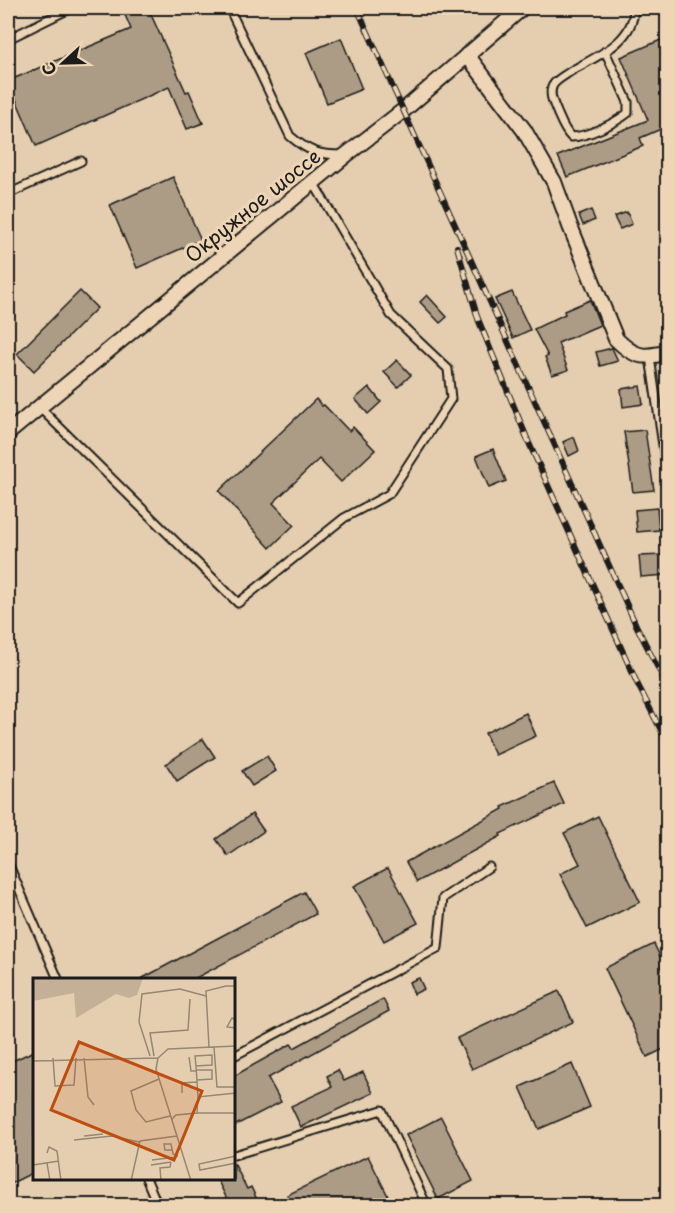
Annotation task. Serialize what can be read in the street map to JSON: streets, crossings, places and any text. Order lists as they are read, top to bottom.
{
  "streets": {
    "street": ["Окружное шоссе"]
  },
  "north": "left"
}
